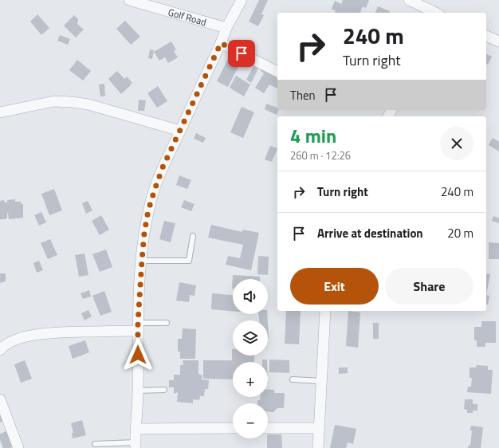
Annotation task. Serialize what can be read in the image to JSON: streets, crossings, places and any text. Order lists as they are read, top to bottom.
{
  "streets": {
    "street": ["Golf Road"]
  },
  "page": {
    "turn": ["240 m", "Turn right"],
    "then": "Then",
    "heading": ["4 min", "260 m · 12:26"],
    "list": [
      {
        "name": "Turn right",
        "value": "240 m"
      },
      {
        "name": "Arrive at destination",
        "value": "20 m"
      }
    ],
    "buttons": ["Exit", "Share"],
    "map_buttons": ["+", "−"]
  }
}
